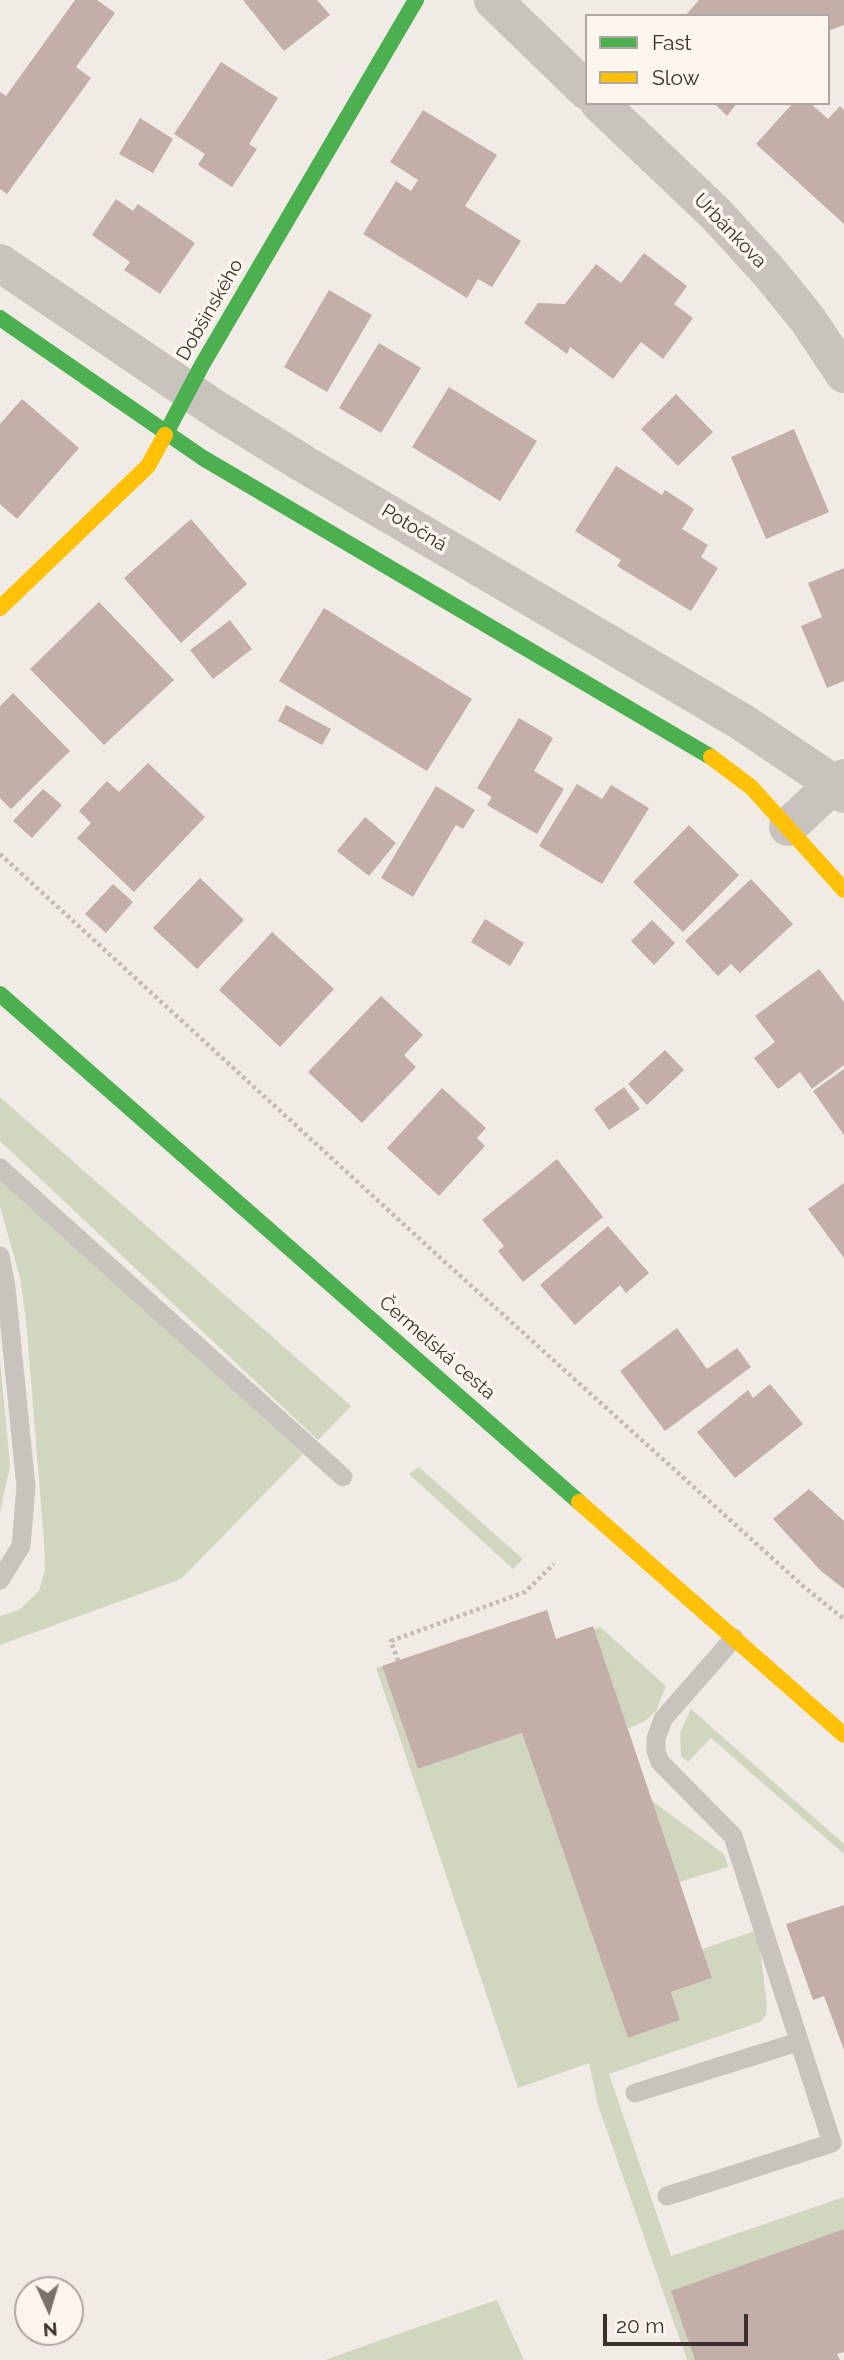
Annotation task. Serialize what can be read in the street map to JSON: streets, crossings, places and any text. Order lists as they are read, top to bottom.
{
  "streets": {
    "street": [
      "Urbánkova",
      "Dobšinského",
      "Potočná",
      "Čermeľská cesta"
    ]
  },
  "crossings": [
    ["Dobšinského", "Potočná"]
  ],
  "legend": ["Fast", "Slow"],
  "scale_bar": "20 m",
  "north": "bottom"
}
